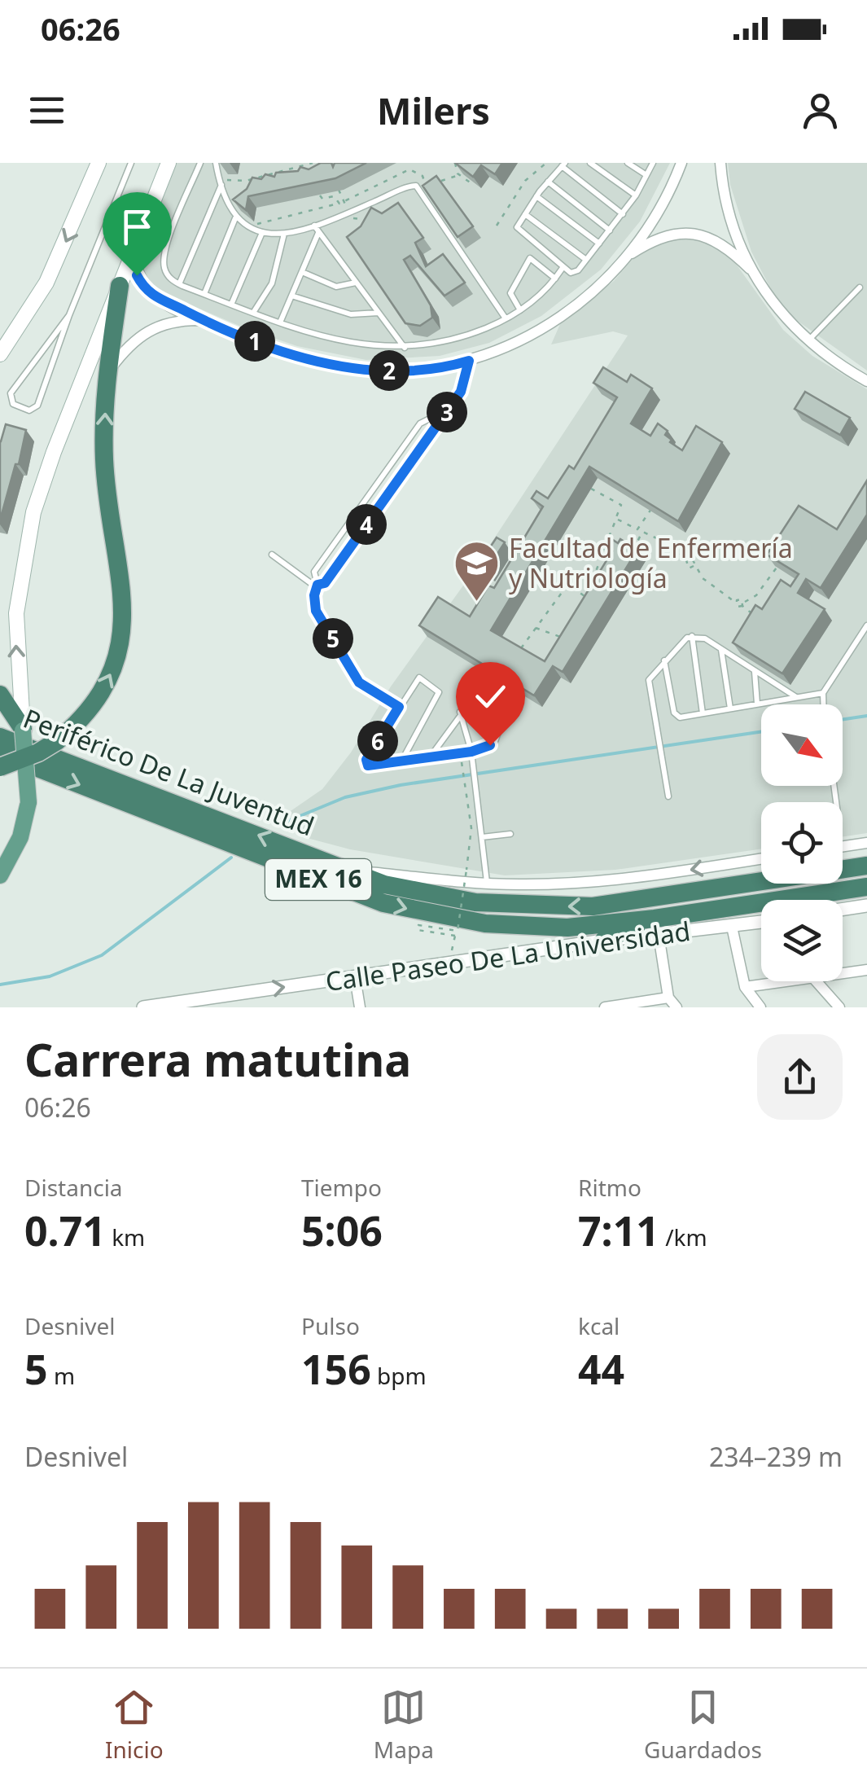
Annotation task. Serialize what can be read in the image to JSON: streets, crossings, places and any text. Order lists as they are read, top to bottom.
{
  "streets": {
    "highway": ["Periférico De La Juventud", "MEX 16"],
    "street": ["Calle Paseo De La Universidad"]
  },
  "crossings": [
    ["Periférico De La Juventud", "MEX 16"],
    ["Periférico De La Juventud", "Calle Paseo De La Universidad"],
    ["MEX 16", "Calle Paseo De La Universidad"]
  ],
  "one_way": ["Calle Paseo De La Universidad"],
  "places": {
    "school or university": ["Facultad de Enfermería y Nutriología"]
  },
  "north": "bottom right",
  "page": {
    "status": "06:26",
    "header": "Milers",
    "pins": [
      "1",
      "2",
      "3",
      "4",
      "5",
      "6"
    ],
    "heading": ["Carrera matutina", "06:26"],
    "stats": [
      ["Distancia", "0.71 km"],
      ["Tiempo", "5:06"],
      ["Ritmo", "7:11 /km"],
      ["Desnivel", "5 m"],
      ["Pulso", "156 bpm"],
      ["kcal", "44"]
    ],
    "chart": ["Desnivel", "234–239 m"],
    "tabs": ["Inicio", "Mapa", "Guardados"]
  }
}
